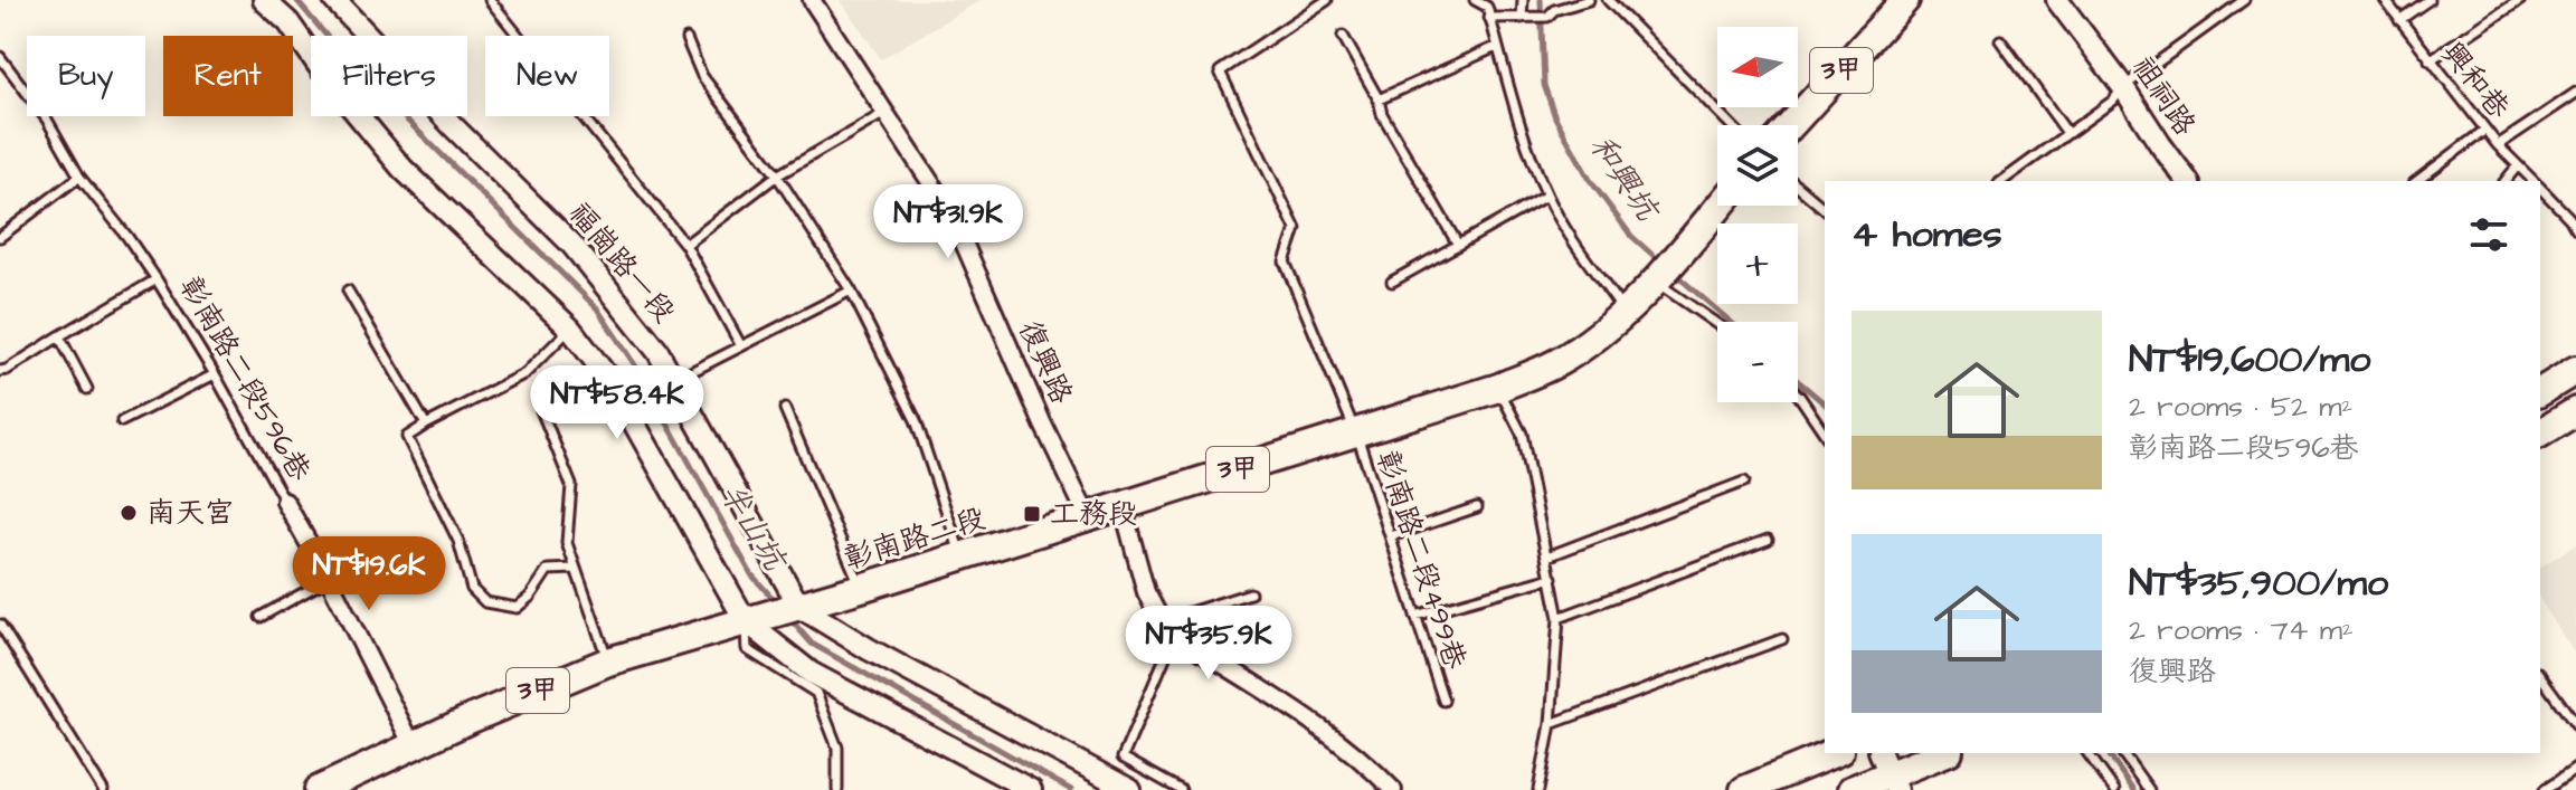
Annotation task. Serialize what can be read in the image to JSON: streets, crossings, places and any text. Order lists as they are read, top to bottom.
{
  "streets": {
    "main road": ["3甲", "彰南路二段"],
    "street": [
      "祖祠路",
      "福崗路一段",
      "復興路",
      "彰南路二段596巷"
    ],
    "lane": ["興和巷", "彰南路二段499巷"]
  },
  "crossings": [
    ["福崗路一段", "彰南路二段"],
    ["復興路", "彰南路二段"],
    ["彰南路二段596巷", "彰南路二段"],
    ["彰南路二段", "彰南路二段499巷"]
  ],
  "water": ["和興坑", "半山坑"],
  "places": {
    "other": ["南天宮"],
    "transit": ["工務段"]
  },
  "north": "left",
  "page": {
    "map_buttons": ["+", "−"],
    "chip": [
      "Buy",
      "Rent",
      "Filters",
      "New"
    ],
    "heading": "4 homes",
    "price": [
      "NT$31.9K",
      "NT$58.4K",
      "NT$19.6K",
      "NT$35.9K"
    ],
    "list": [
      {
        "name": "NT$19,600/mo",
        "note": "2 rooms · 52 m² · 彰南路二段596巷"
      },
      {
        "name": "NT$35,900/mo",
        "note": "2 rooms · 74 m² · 復興路"
      }
    ]
  }
}
